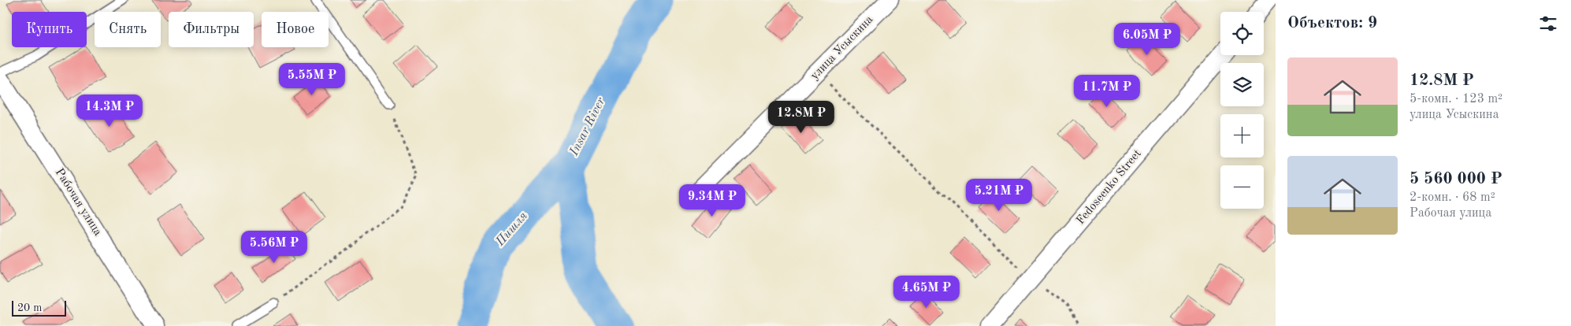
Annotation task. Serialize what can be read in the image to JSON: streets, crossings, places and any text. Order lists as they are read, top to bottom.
{
  "streets": {
    "street": ["улица Усыскина", "Fedoseenko Street", "Рабочая улица"]
  },
  "water": ["Insar River", "Пишля"],
  "scale_bar": "20 m",
  "page": {
    "heading": "Объектов: 9",
    "map_buttons": ["+", "−"],
    "chip": [
      "Купить",
      "Снять",
      "Фильтры",
      "Новое"
    ],
    "price": [
      "6.05M ₽",
      "5.55M ₽",
      "11.7M ₽",
      "14.3M ₽",
      "12.8M ₽",
      "5.21M ₽",
      "9.34M ₽",
      "5.56M ₽",
      "4.65M ₽"
    ],
    "list": [
      {
        "name": "12.8M ₽",
        "note": "5-комн. · 123 m² · улица Усыскина"
      },
      {
        "name": "5 560 000 ₽",
        "note": "2-комн. · 68 m² · Рабочая улица"
      }
    ],
    "scale": "20 m"
  }
}
